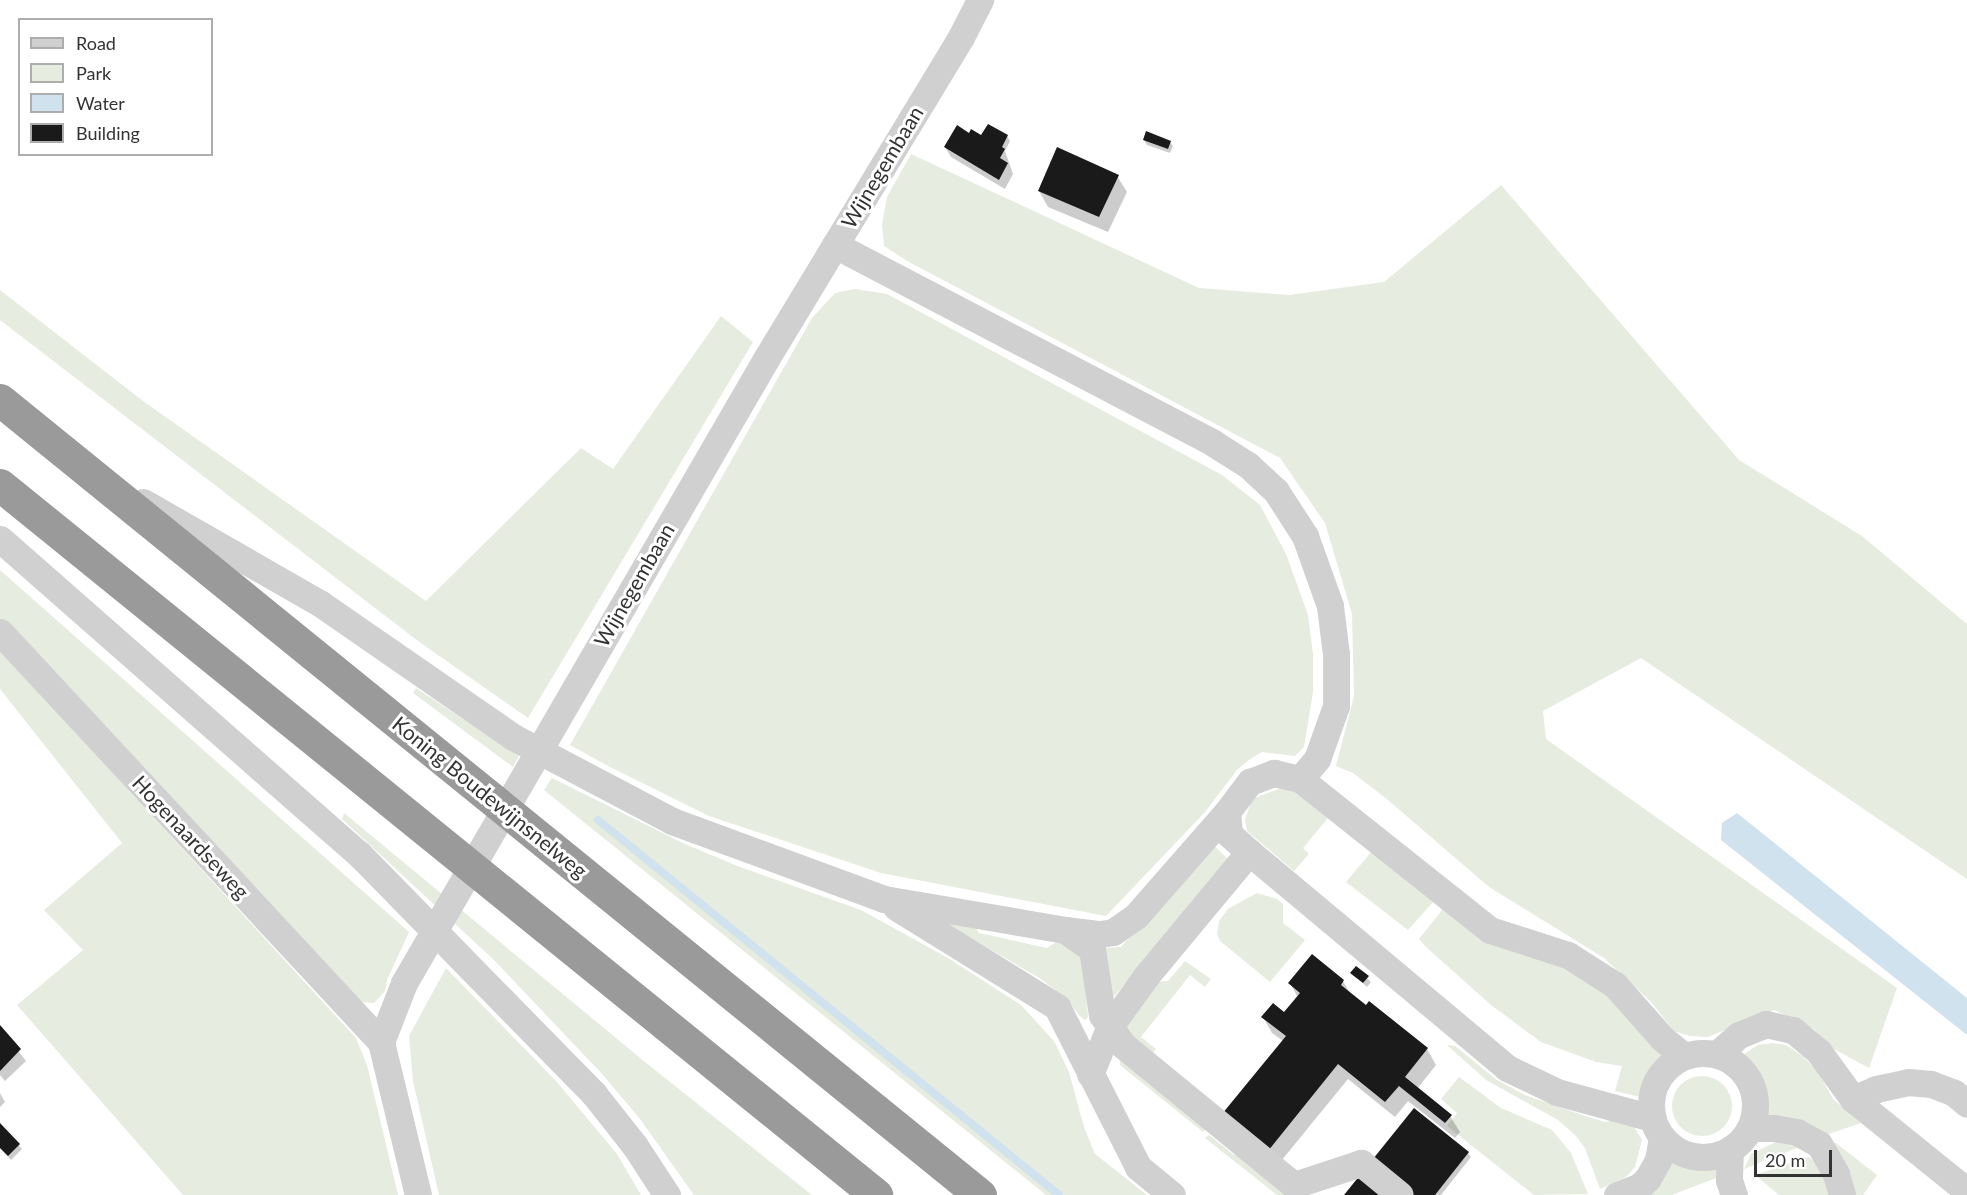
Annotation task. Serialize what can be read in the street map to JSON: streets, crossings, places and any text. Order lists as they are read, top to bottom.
{
  "streets": {
    "highway": ["Koning Boudewijnsnelweg"],
    "street": ["Wijnegembaan", "Hogenaardseweg"]
  },
  "crossings": [
    ["Wijnegembaan", "Hogenaardseweg"]
  ],
  "legend": [
    "Road",
    "Park",
    "Water",
    "Building"
  ],
  "scale_bar": "20 m"
}
